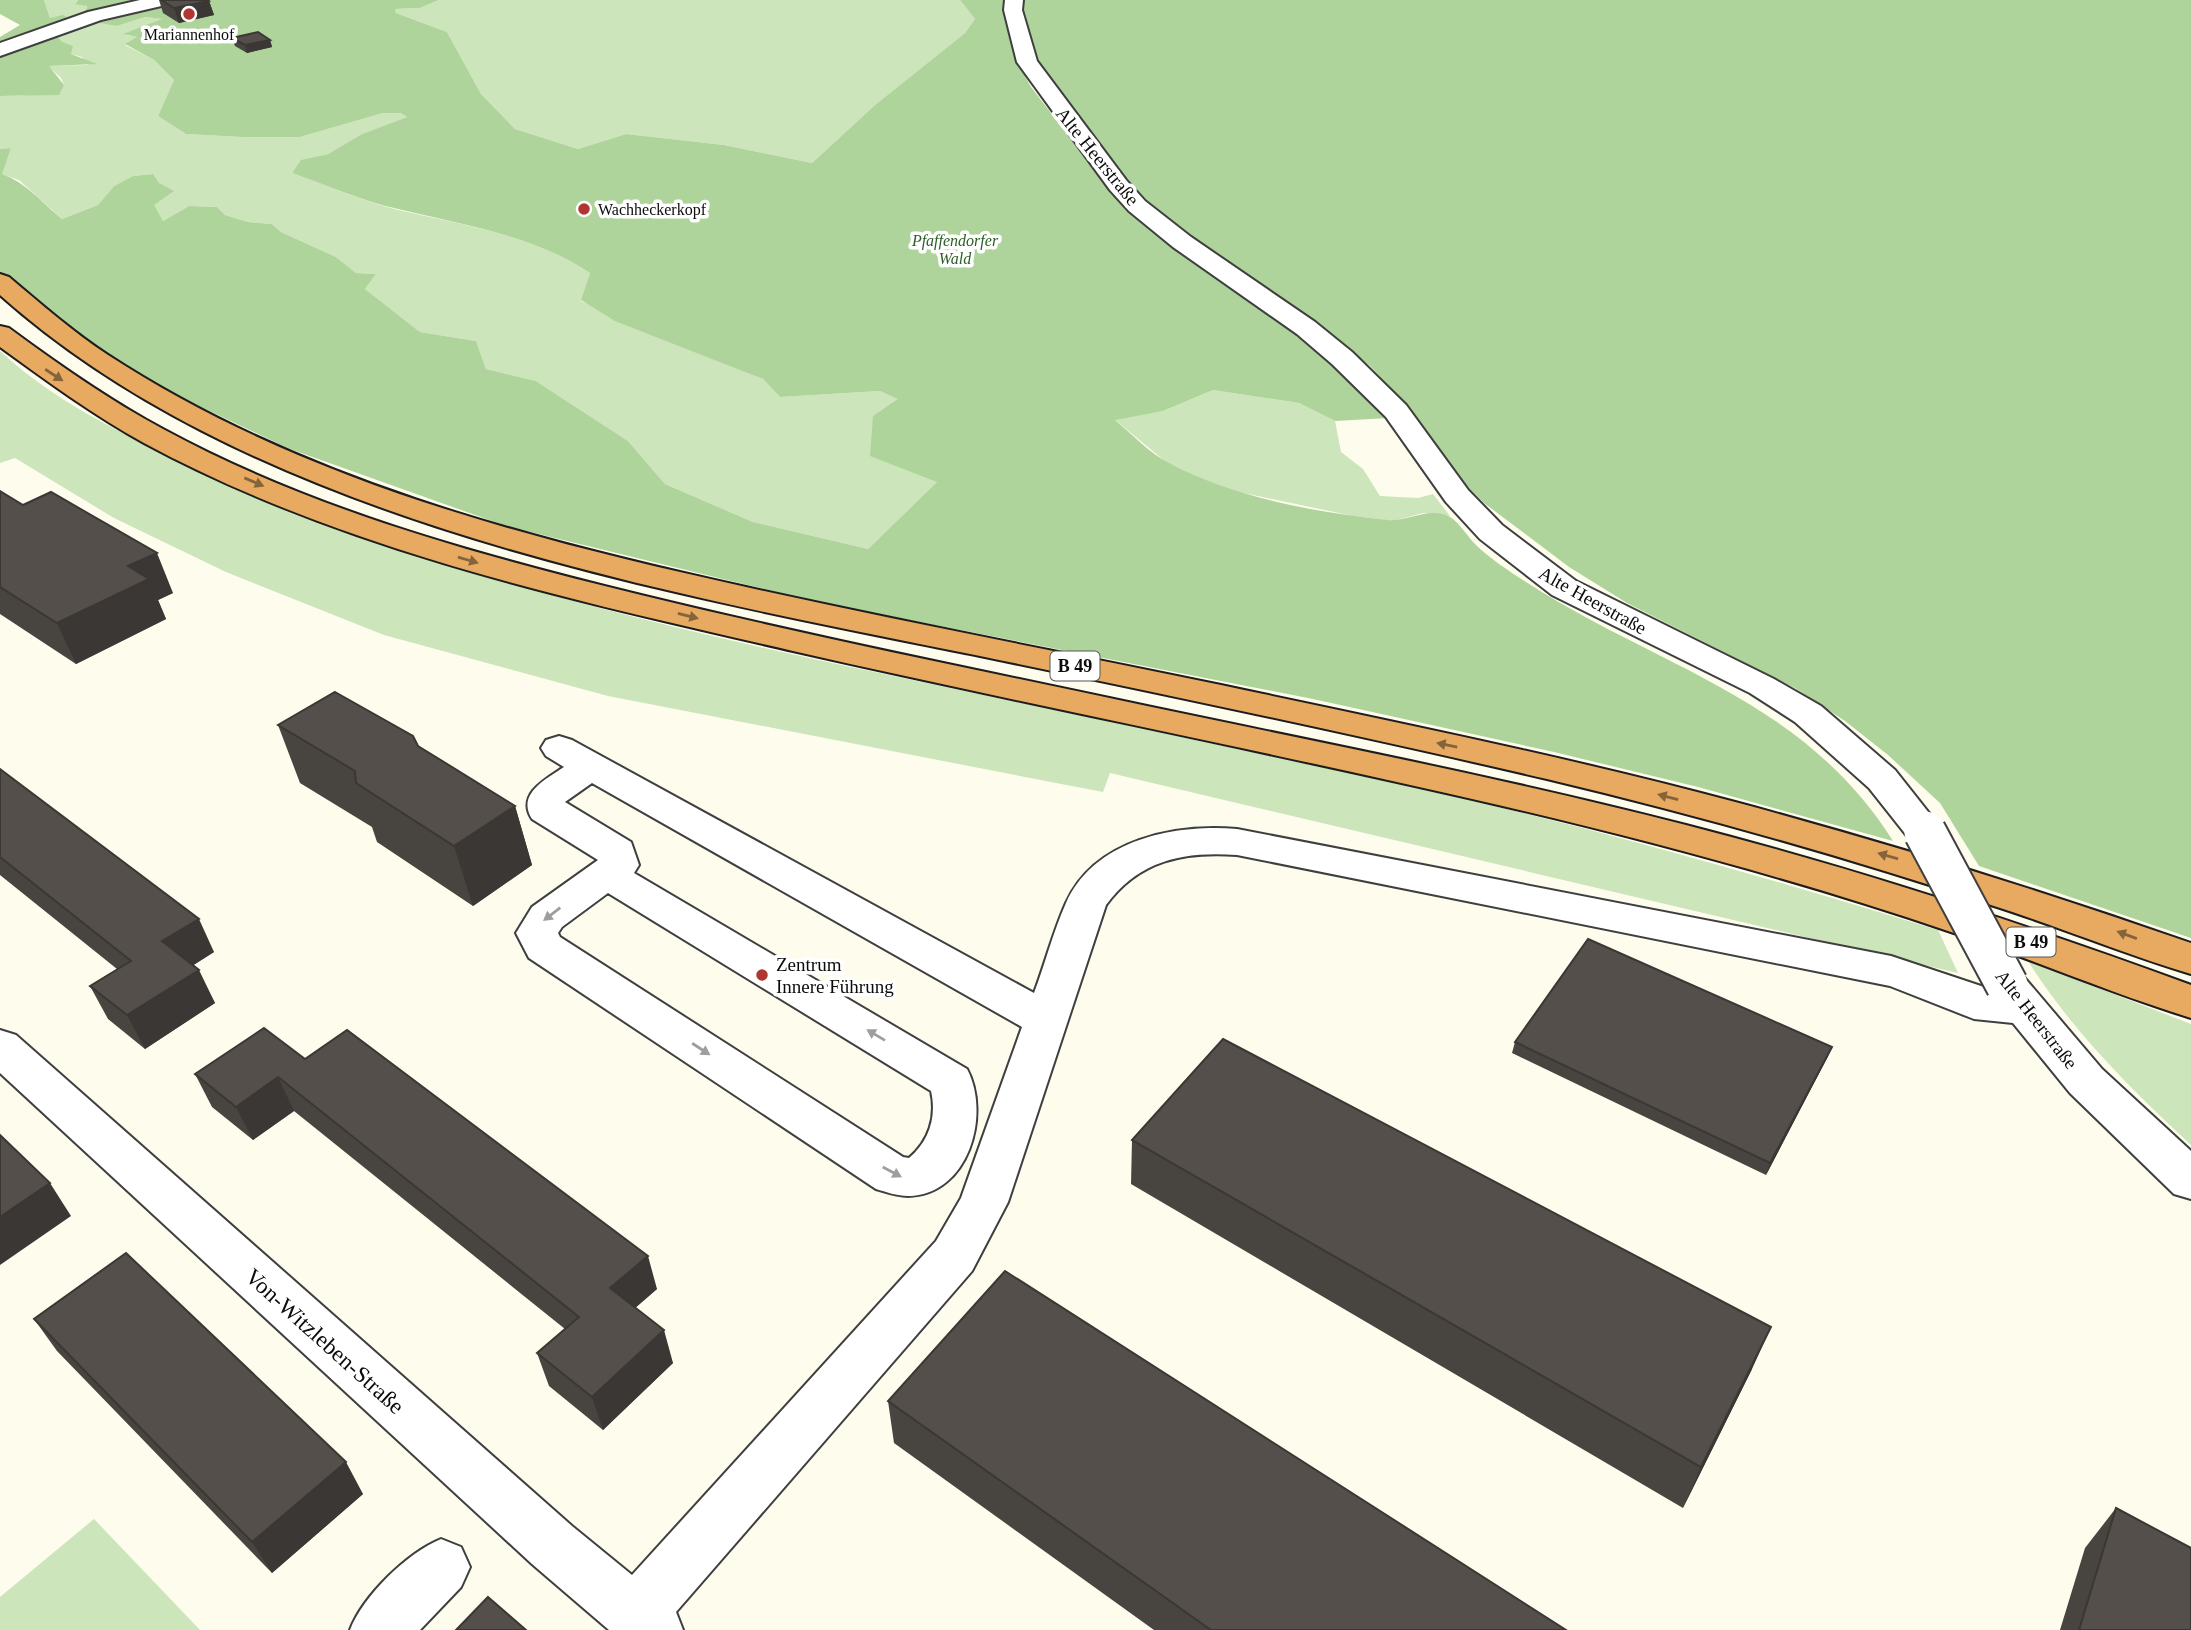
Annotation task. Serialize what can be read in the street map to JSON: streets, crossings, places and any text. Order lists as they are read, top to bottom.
{
  "streets": {
    "highway": ["B 49"],
    "street": ["Alte Heerstraße", "Von-Witzleben-Straße"]
  },
  "parks": ["Pfaffendorfer Wald"],
  "places": ["Mariannenhof", "Wachheckerkopf", "Zentrum Innere Führung"]
}
